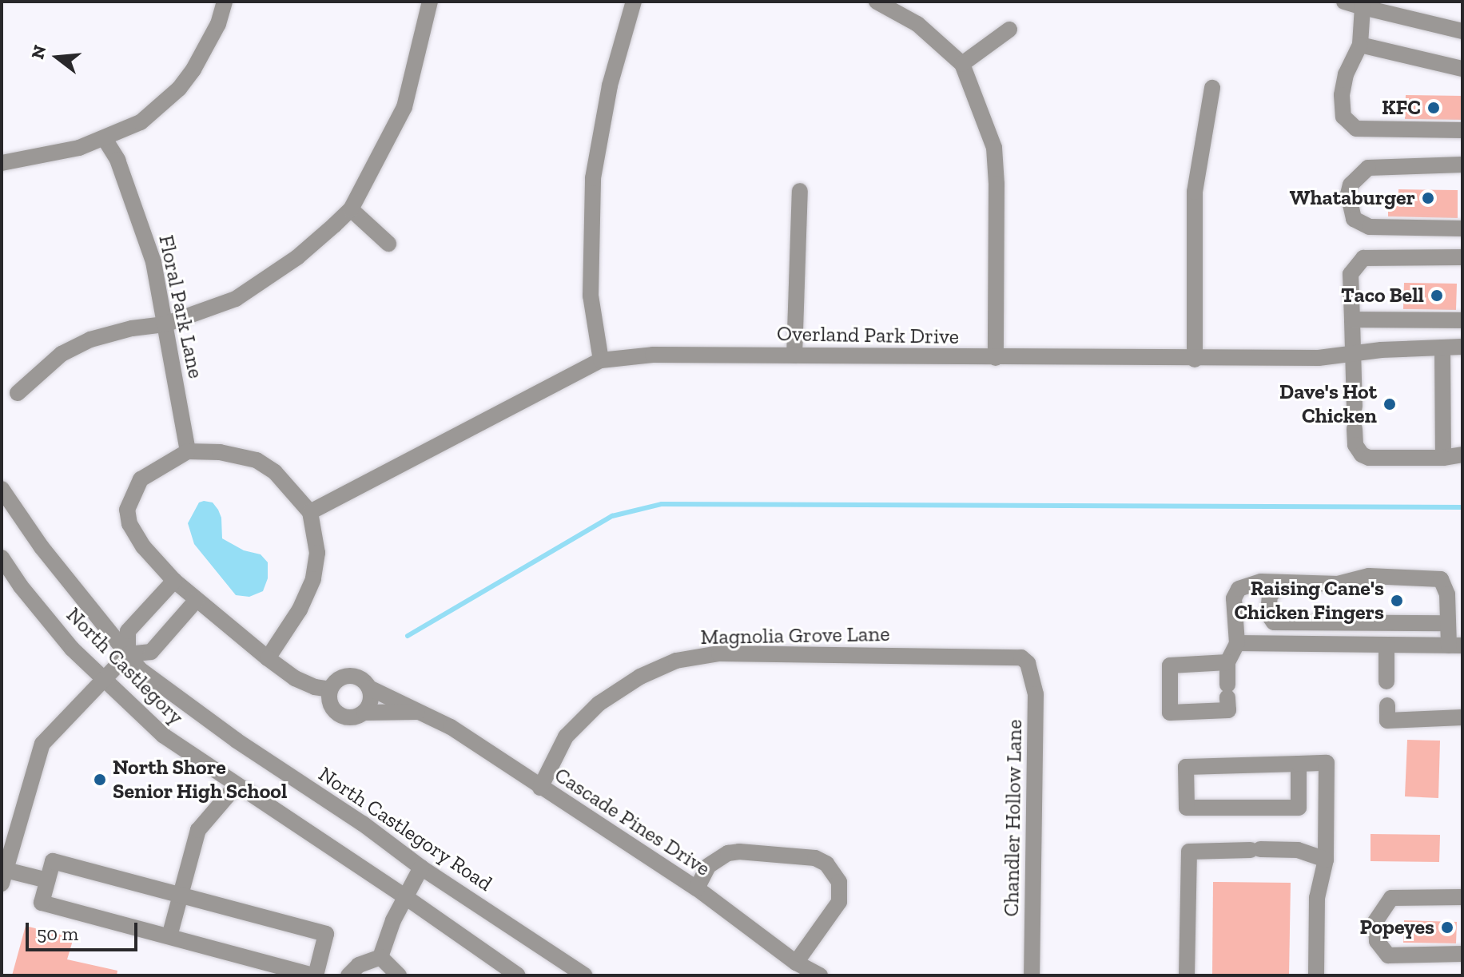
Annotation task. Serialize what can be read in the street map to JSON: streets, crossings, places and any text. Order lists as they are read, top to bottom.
{
  "streets": {
    "street": [
      "Floral Park Lane",
      "Overland Park Drive",
      "Magnolia Grove Lane",
      "North Castlegory",
      "Chandler Hollow Lane",
      "Cascade Pines Drive",
      "North Castlegory Road"
    ]
  },
  "crossings": [
    ["Floral Park Lane", "Overland Park Drive"],
    ["Magnolia Grove Lane", "Chandler Hollow Lane"],
    ["Magnolia Grove Lane", "Cascade Pines Drive"]
  ],
  "places": [
    "KFC",
    "Whataburger",
    "Taco Bell",
    "Dave's Hot Chicken",
    "Raising Cane's Chicken Fingers",
    "North Shore Senior High School",
    "Popeyes"
  ],
  "scale_bar": "50 m",
  "north": "left"
}
